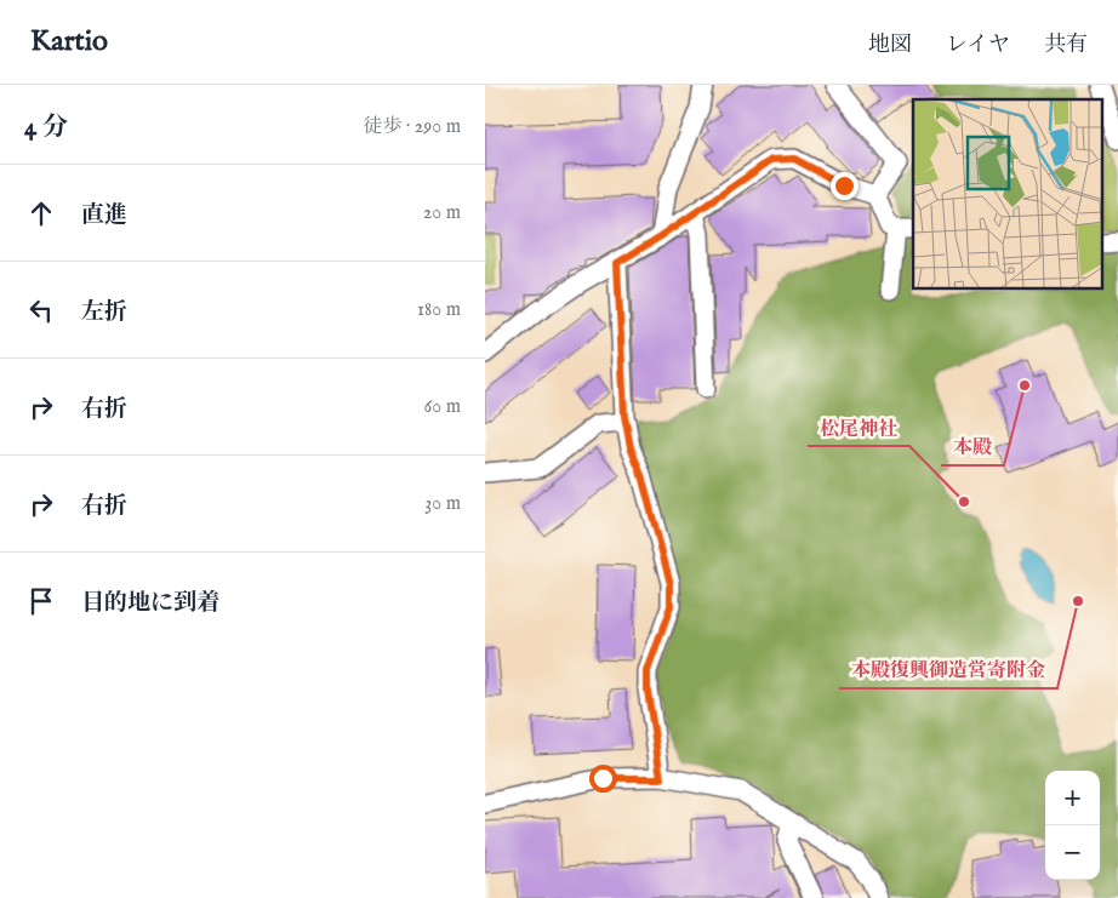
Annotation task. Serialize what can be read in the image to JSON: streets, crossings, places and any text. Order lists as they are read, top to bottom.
{
  "places": ["本殿", "松尾神社", "本殿復興御造営寄附金"],
  "page": {
    "header": "Kartio",
    "nav": ["地図", "レイヤ", "共有"],
    "heading": ["4 分", "徒歩 · 290 m"],
    "list": [
      ["直進", "20 m"],
      ["左折", "180 m"],
      ["右折", "60 m"],
      ["右折", "30 m"],
      "目的地に到着"
    ],
    "map_buttons": ["+", "−"]
  }
}
